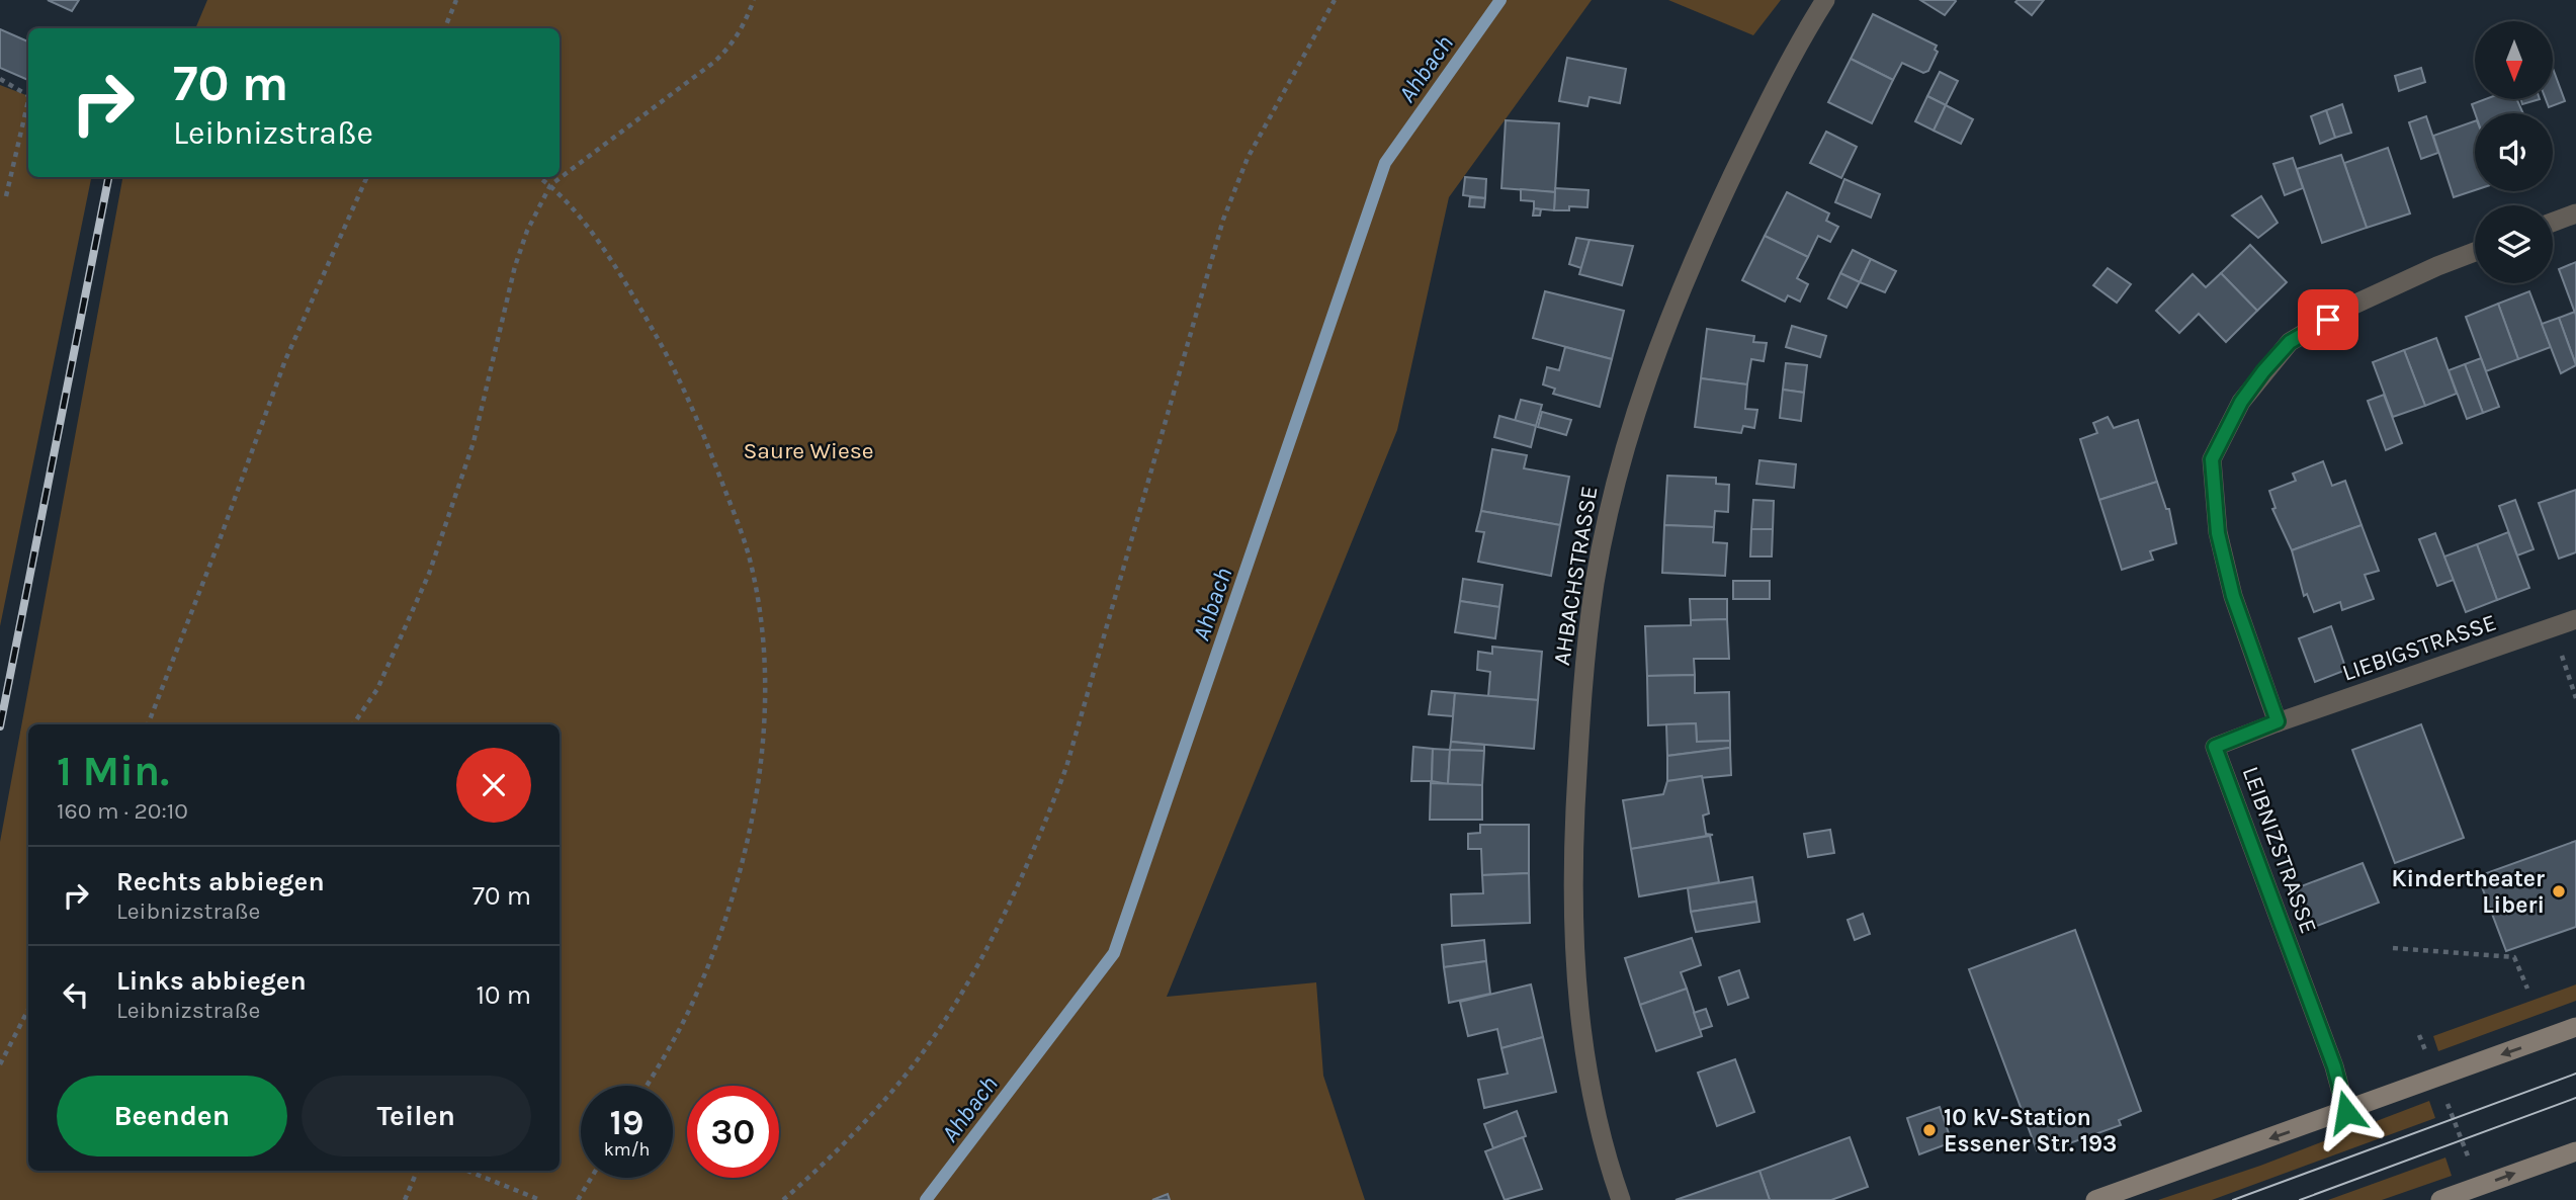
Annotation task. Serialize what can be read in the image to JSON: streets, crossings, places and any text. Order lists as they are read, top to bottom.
{
  "streets": {
    "street": ["AHBACHSTRASSE", "LIEBIGSTRASSE", "LEIBNIZSTRASSE"]
  },
  "crossings": [
    ["LIEBIGSTRASSE", "LEIBNIZSTRASSE"]
  ],
  "water": ["Ahbach"],
  "parks": ["Saure Wiese"],
  "places": ["Kindertheater Liberi", "10 kV-Station Essener Str. 193"],
  "north": "bottom",
  "page": {
    "turn": ["70 m", "Leibnizstraße"],
    "heading": ["1 Min.", "160 m · 20:10"],
    "list": [
      {
        "name": "Rechts abbiegen",
        "note": "Leibnizstraße",
        "value": "70 m"
      },
      {
        "name": "Links abbiegen",
        "note": "Leibnizstraße",
        "value": "10 m"
      }
    ],
    "buttons": ["Beenden", "Teilen"],
    "speed": "19 km/h",
    "limit": "30"
  }
}
